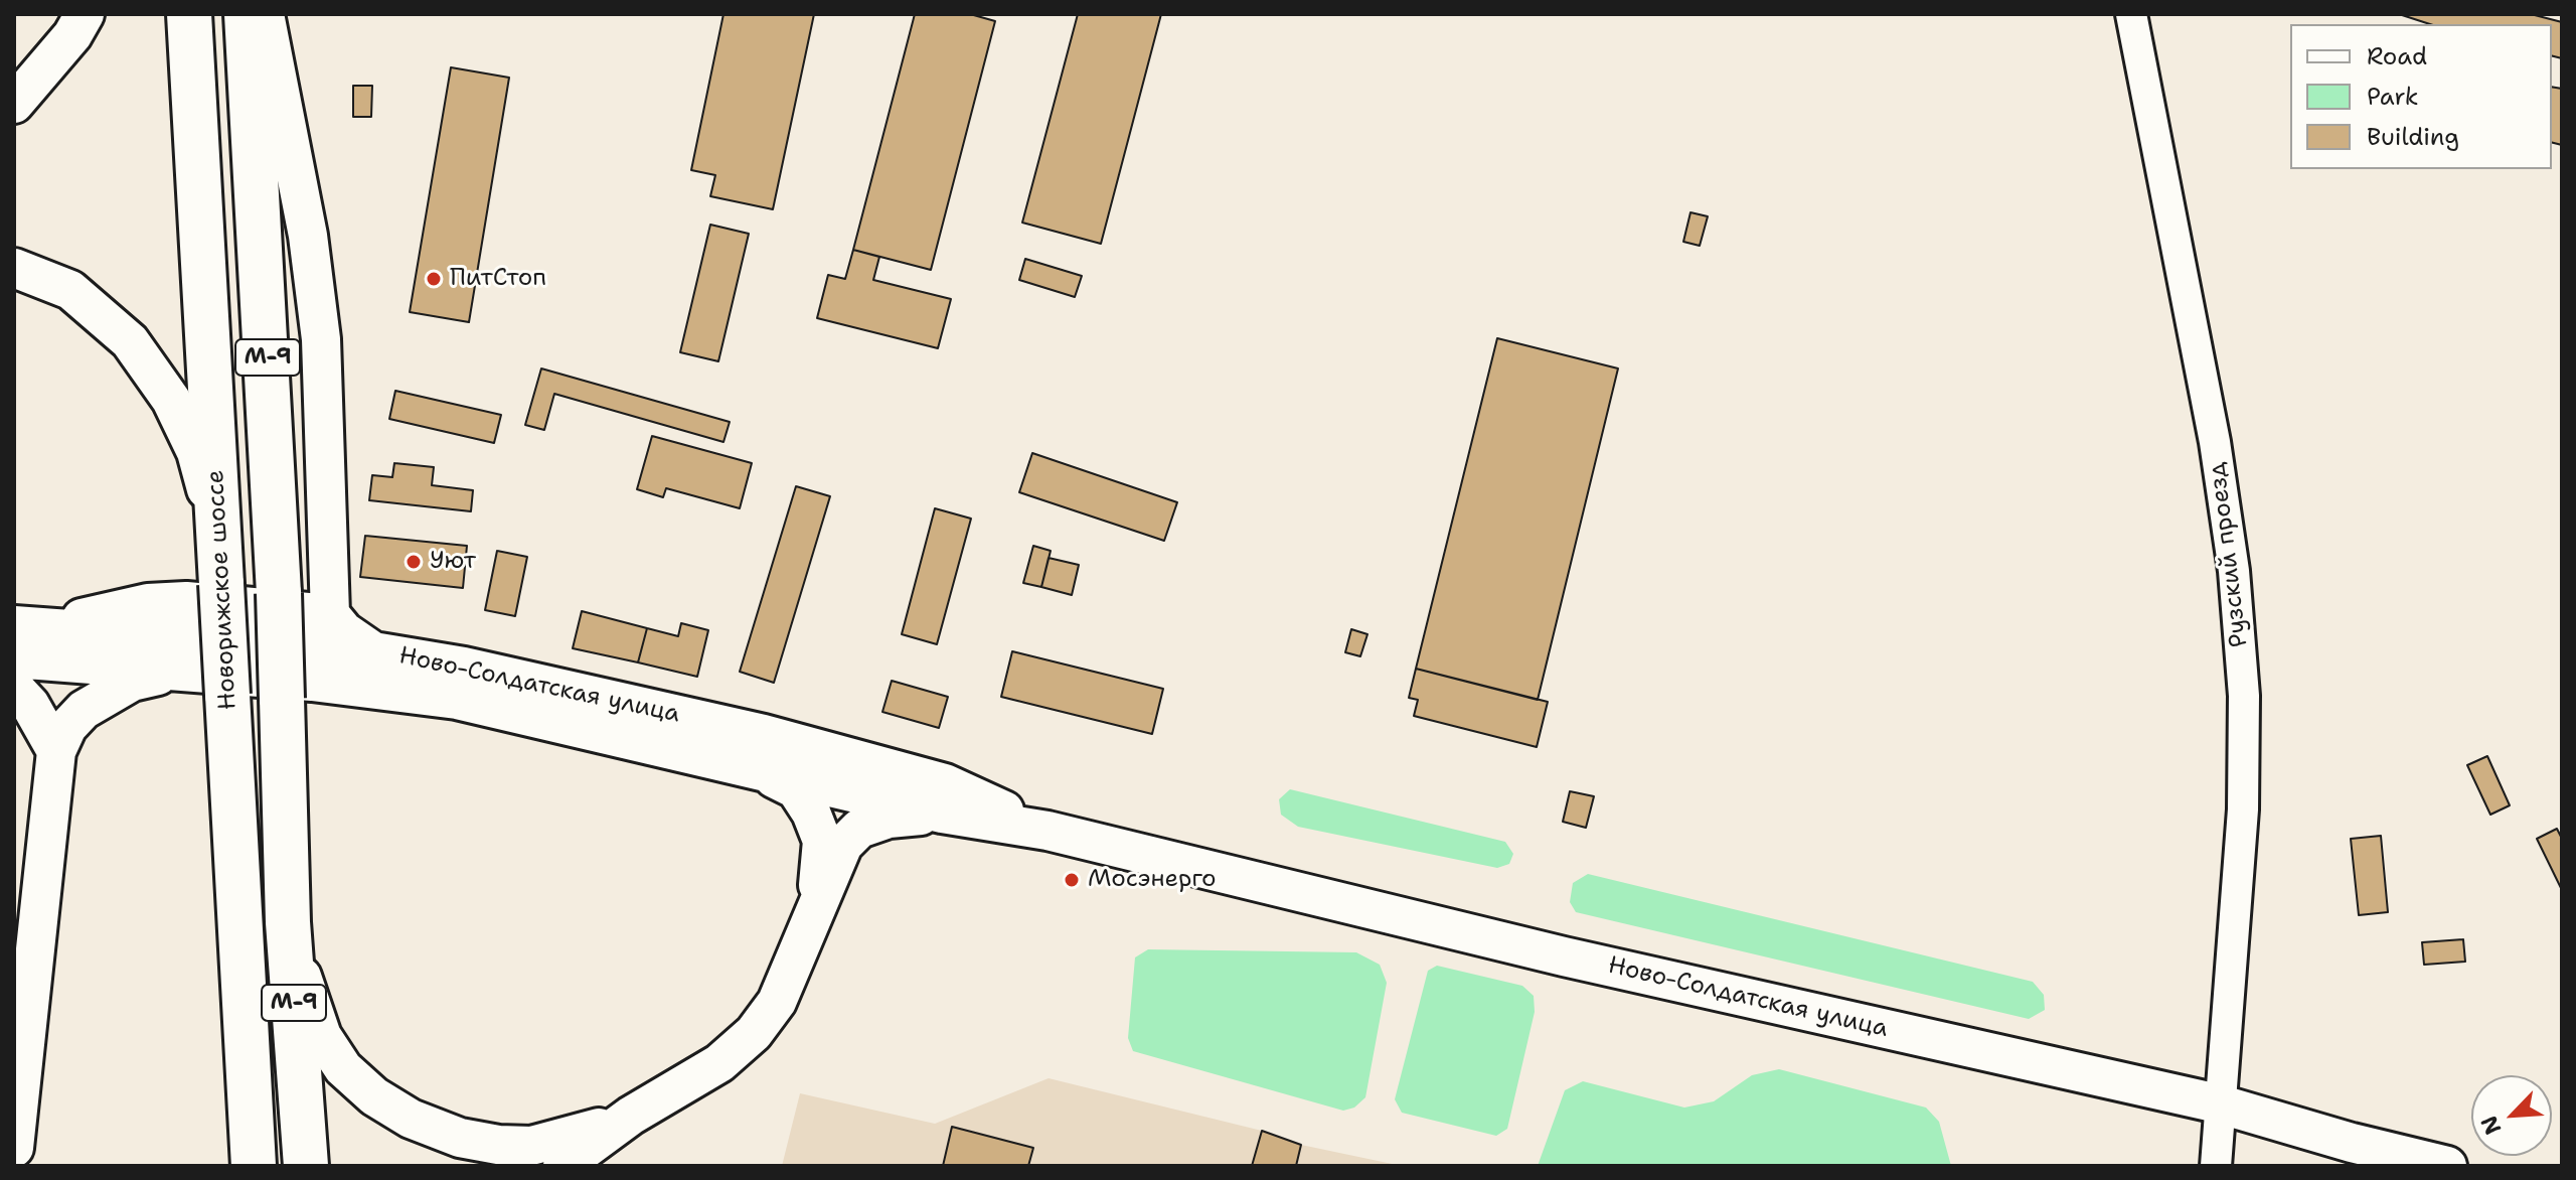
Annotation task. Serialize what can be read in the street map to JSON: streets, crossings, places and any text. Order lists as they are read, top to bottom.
{
  "streets": {
    "highway": ["М-9", "Новорижское шоссе"],
    "main road": ["Ново-Солдатская улица"],
    "street": ["Рузский проезд"]
  },
  "crossings": [
    ["М-9", "Новорижское шоссе"],
    ["Рузский проезд", "Ново-Солдатская улица"]
  ],
  "places": ["ПитСтоп", "Уют", "Мосэнерго"],
  "legend": ["Road", "Park", "Building"],
  "north": "bottom left"
}
